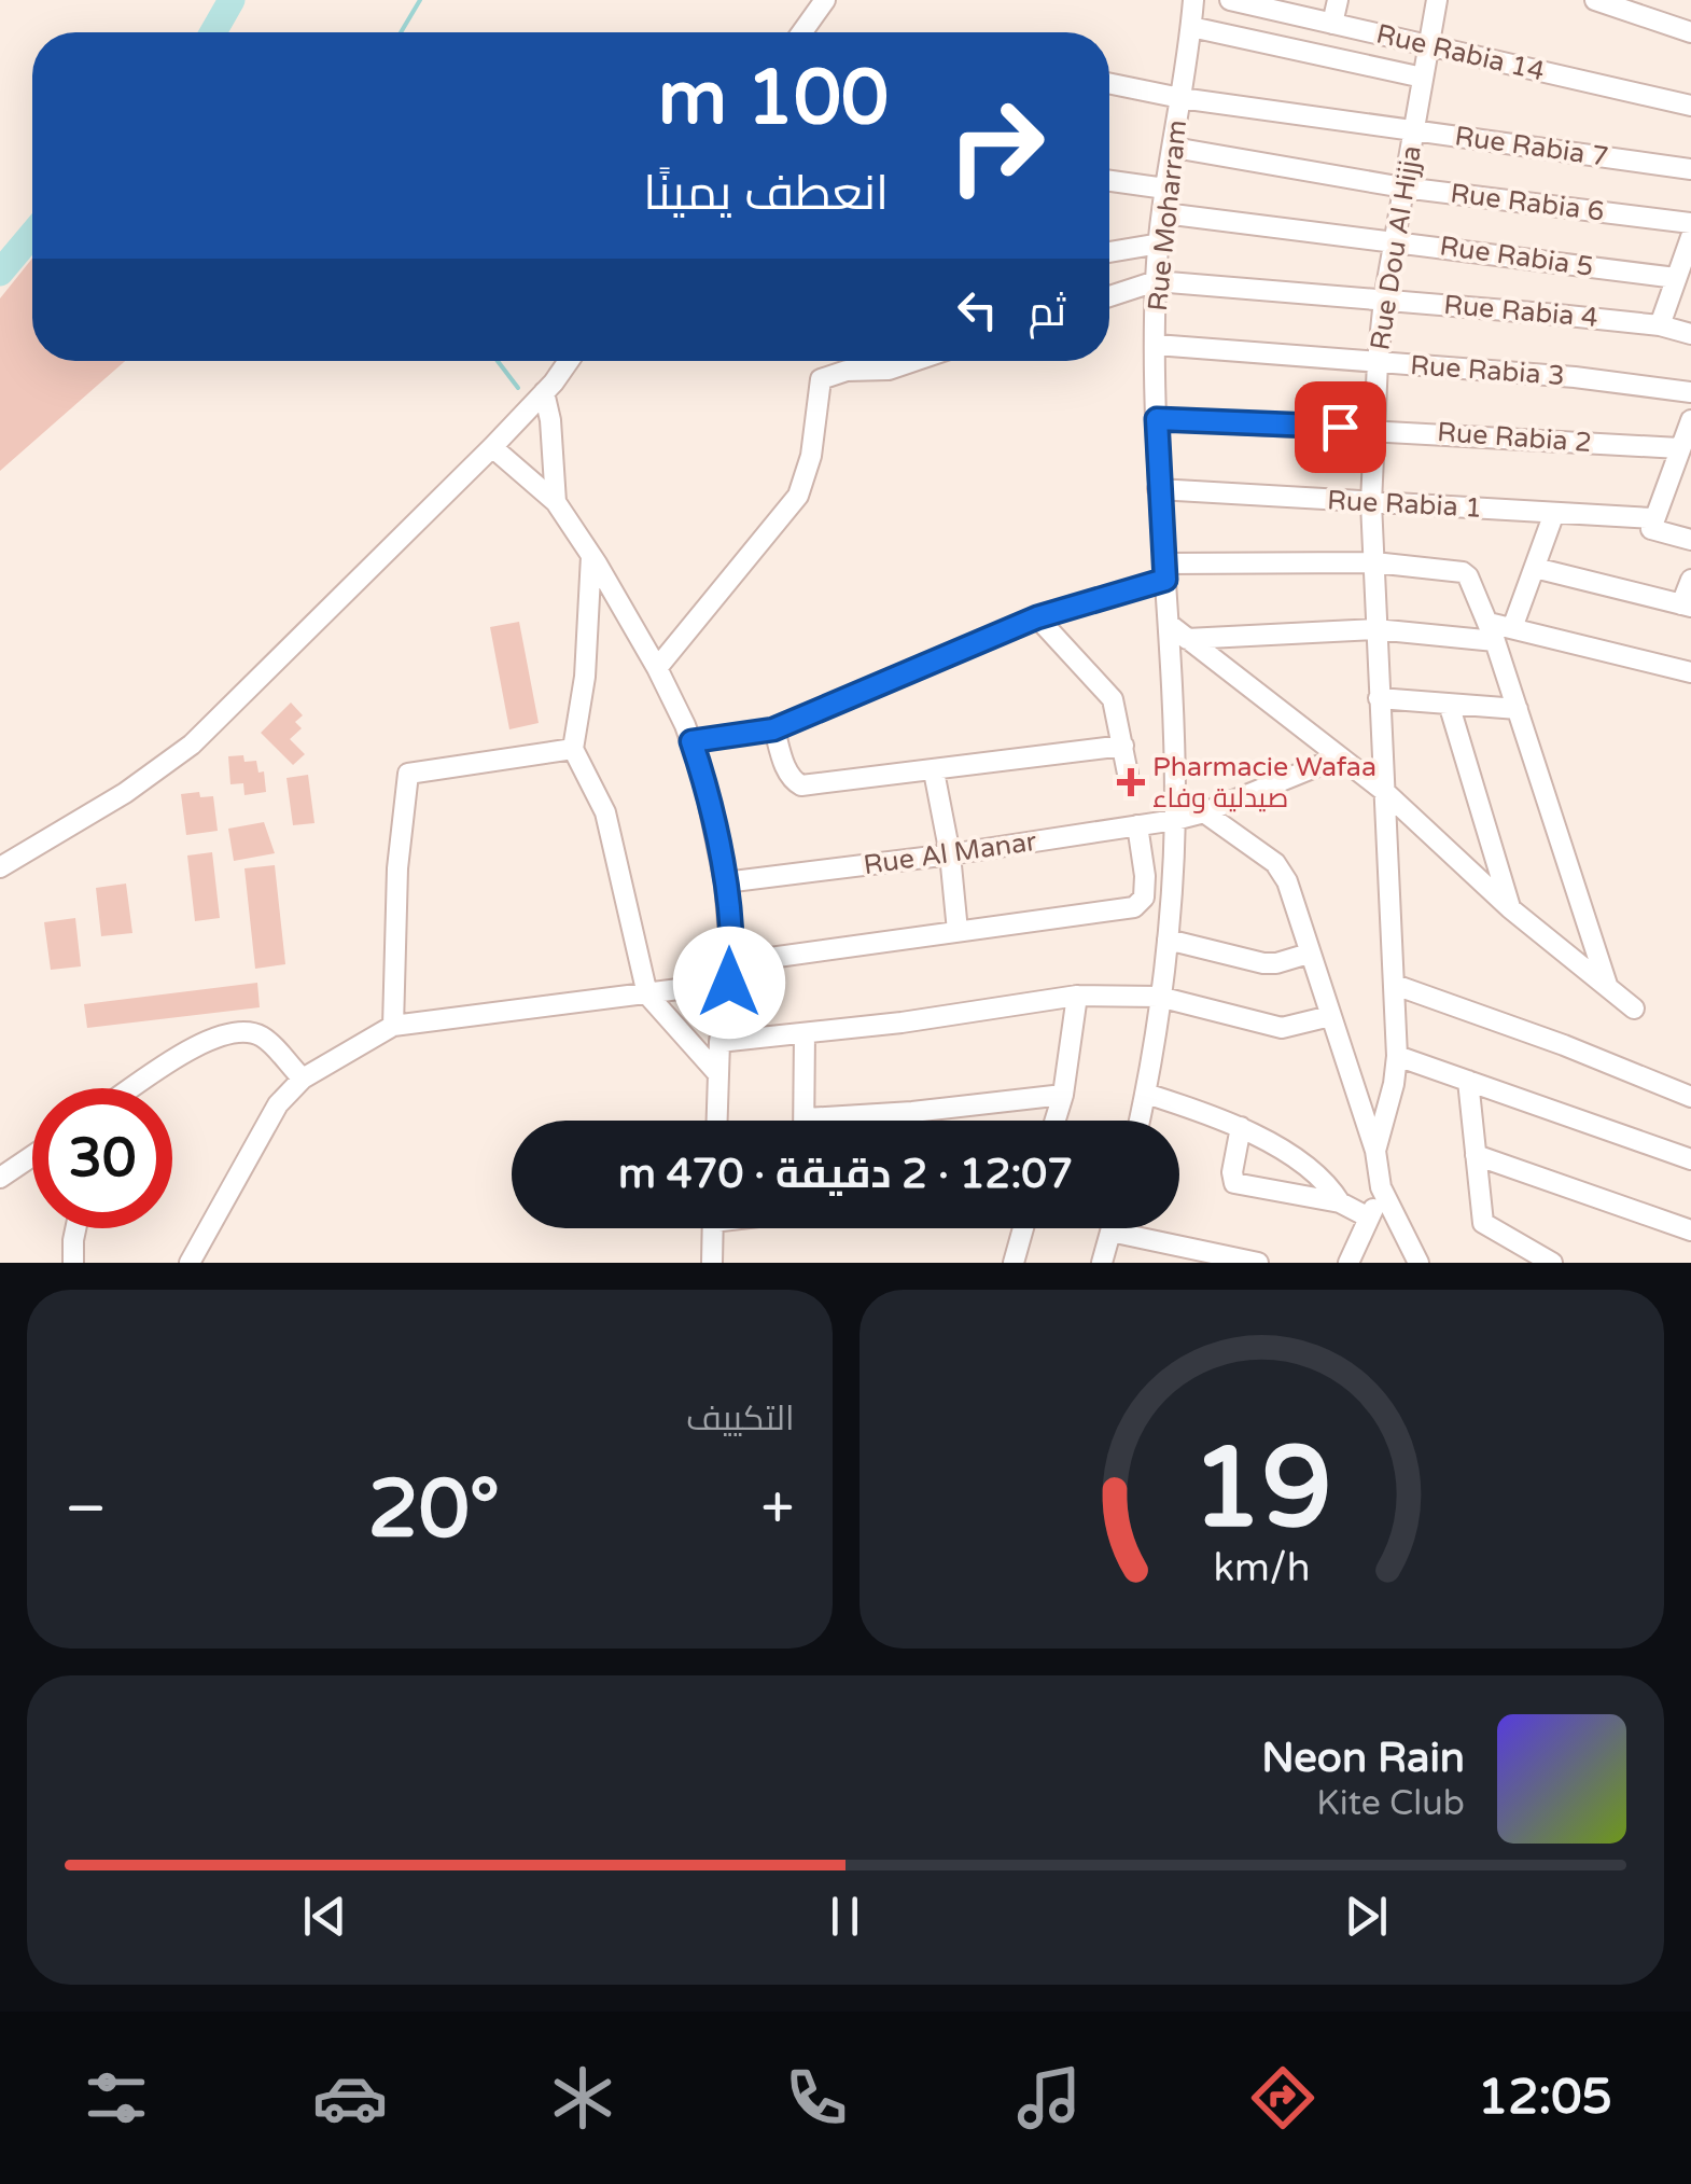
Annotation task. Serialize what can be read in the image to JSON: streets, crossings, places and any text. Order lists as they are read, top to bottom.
{
  "streets": {
    "street": [
      "Rue Rabia 14",
      "Rue Rabia 7",
      "Rue Rabia 6",
      "Rue Moharram",
      "Rue Dou Al Hijja",
      "Rue Rabia 5",
      "Rue Rabia 4",
      "Rue Rabia 3",
      "Rue Rabia 2",
      "Rue Rabia 1",
      "Rue Al Manar"
    ]
  },
  "crossings": [
    ["Rue Rabia 14", "Rue Dou Al Hijja"],
    ["Rue Rabia 7", "Rue Moharram"],
    ["Rue Rabia 7", "Rue Dou Al Hijja"],
    ["Rue Rabia 6", "Rue Moharram"],
    ["Rue Rabia 6", "Rue Dou Al Hijja"],
    ["Rue Moharram", "Rue Rabia 5"],
    ["Rue Moharram", "Rue Rabia 4"],
    ["Rue Moharram", "Rue Rabia 3"],
    ["Rue Moharram", "Rue Rabia 2"],
    ["Rue Moharram", "Rue Rabia 1"],
    ["Rue Moharram", "Rue Al Manar"],
    ["Rue Dou Al Hijja", "Rue Rabia 5"],
    ["Rue Dou Al Hijja", "Rue Rabia 4"],
    ["Rue Dou Al Hijja", "Rue Rabia 3"],
    ["Rue Dou Al Hijja", "Rue Rabia 2"],
    ["Rue Dou Al Hijja", "Rue Rabia 1"]
  ],
  "places": {
    "health": ["Pharmacie Wafaa صيدلية وفاء"]
  },
  "page": {
    "turn": ["100 m", "انعطف يمينًا"],
    "then": "ثم",
    "limit": "30",
    "trip": "12:07 · 2 دقيقة · 470 m",
    "tile": "التكييف",
    "heat": ["−", "20°", "+"],
    "song": ["Neon Rain", "Kite Club"],
    "tabs": "12:05",
    "gauge": ["19", "km/h"]
  }
}
